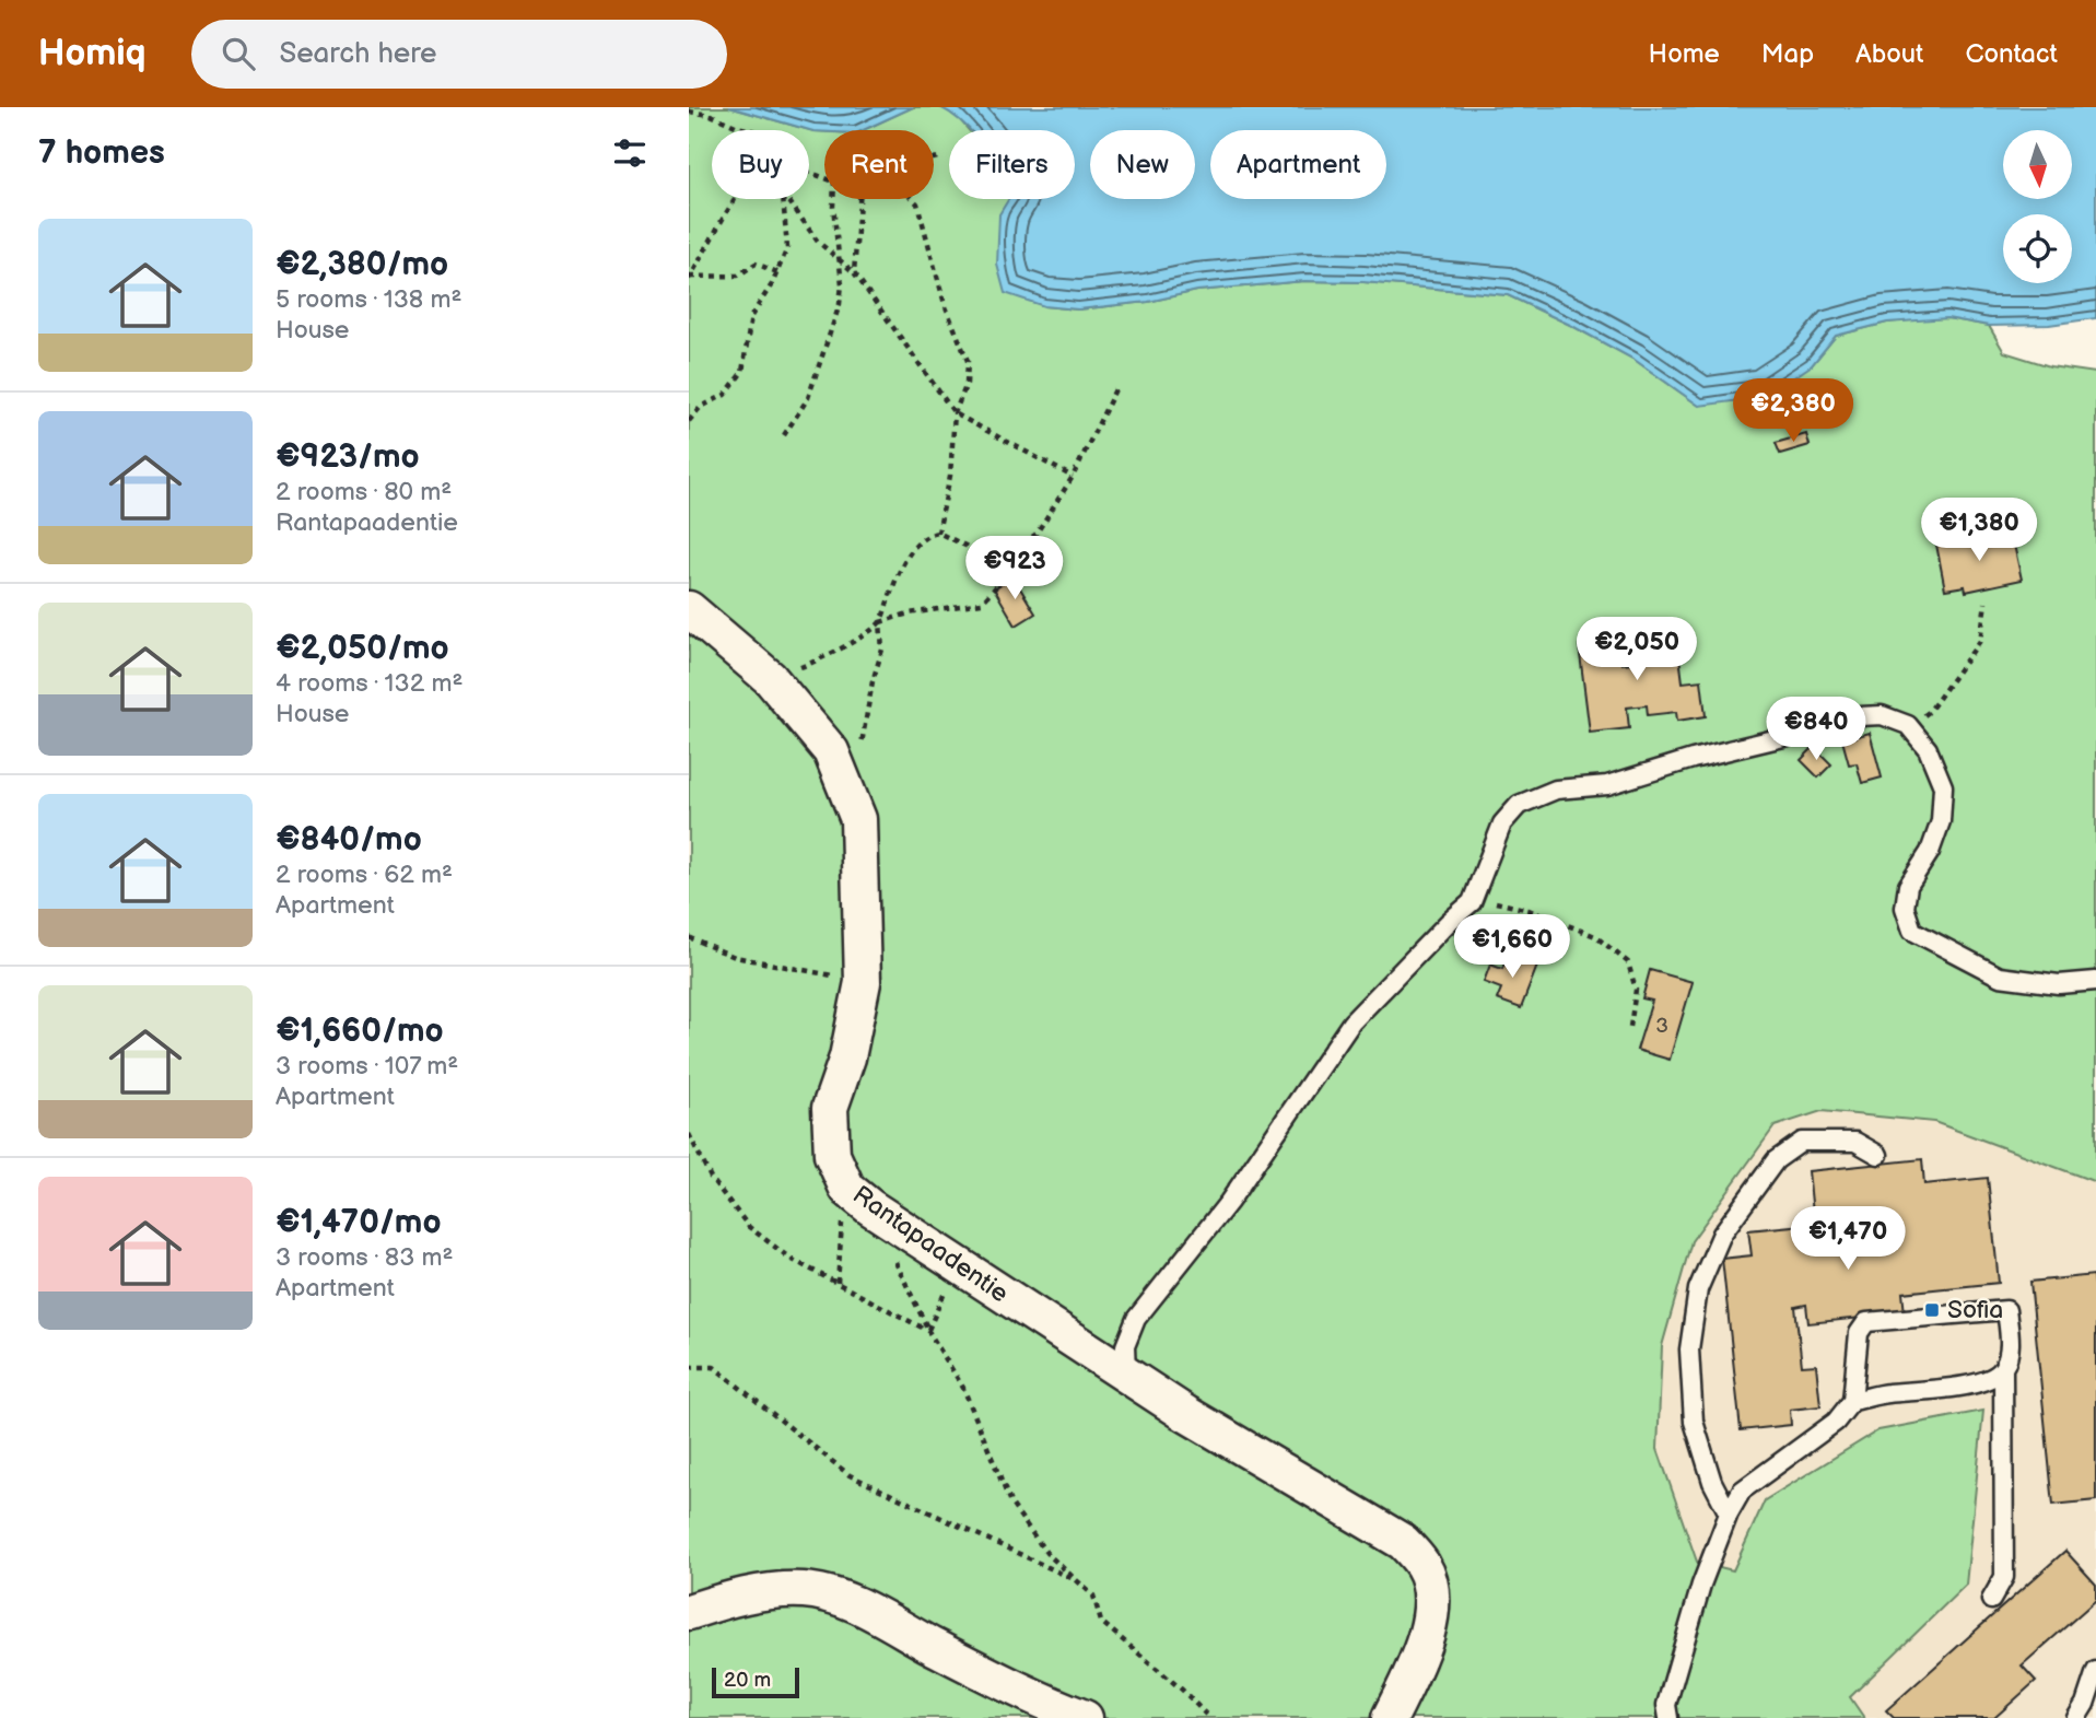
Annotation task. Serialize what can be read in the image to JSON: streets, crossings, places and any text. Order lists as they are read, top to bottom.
{
  "streets": {
    "street": ["Rantapaadentie"]
  },
  "places": {
    "transit": ["Sofia"]
  },
  "house_numbers": ["3"],
  "scale_bar": "20 m",
  "north": "bottom",
  "page": {
    "header": "Homiq",
    "search": "Search here",
    "nav": [
      "Home",
      "Map",
      "About",
      "Contact"
    ],
    "heading": "7 homes",
    "chip": [
      "Buy",
      "Rent",
      "Filters",
      "New",
      "Apartment"
    ],
    "list": [
      {
        "name": "€2,380/mo",
        "note": "5 rooms · 138 m² · House"
      },
      {
        "name": "€923/mo",
        "note": "2 rooms · 80 m² · Rantapaadentie"
      },
      {
        "name": "€2,050/mo",
        "note": "4 rooms · 132 m² · House"
      },
      {
        "name": "€840/mo",
        "note": "2 rooms · 62 m² · Apartment"
      },
      {
        "name": "€1,660/mo",
        "note": "3 rooms · 107 m² · Apartment"
      },
      {
        "name": "€1,470/mo",
        "note": "3 rooms · 83 m² · Apartment"
      }
    ],
    "price": [
      "€2,380",
      "€1,380",
      "€923",
      "€2,050",
      "€840",
      "€1,660",
      "€1,470"
    ],
    "scale": "20 m"
  }
}
